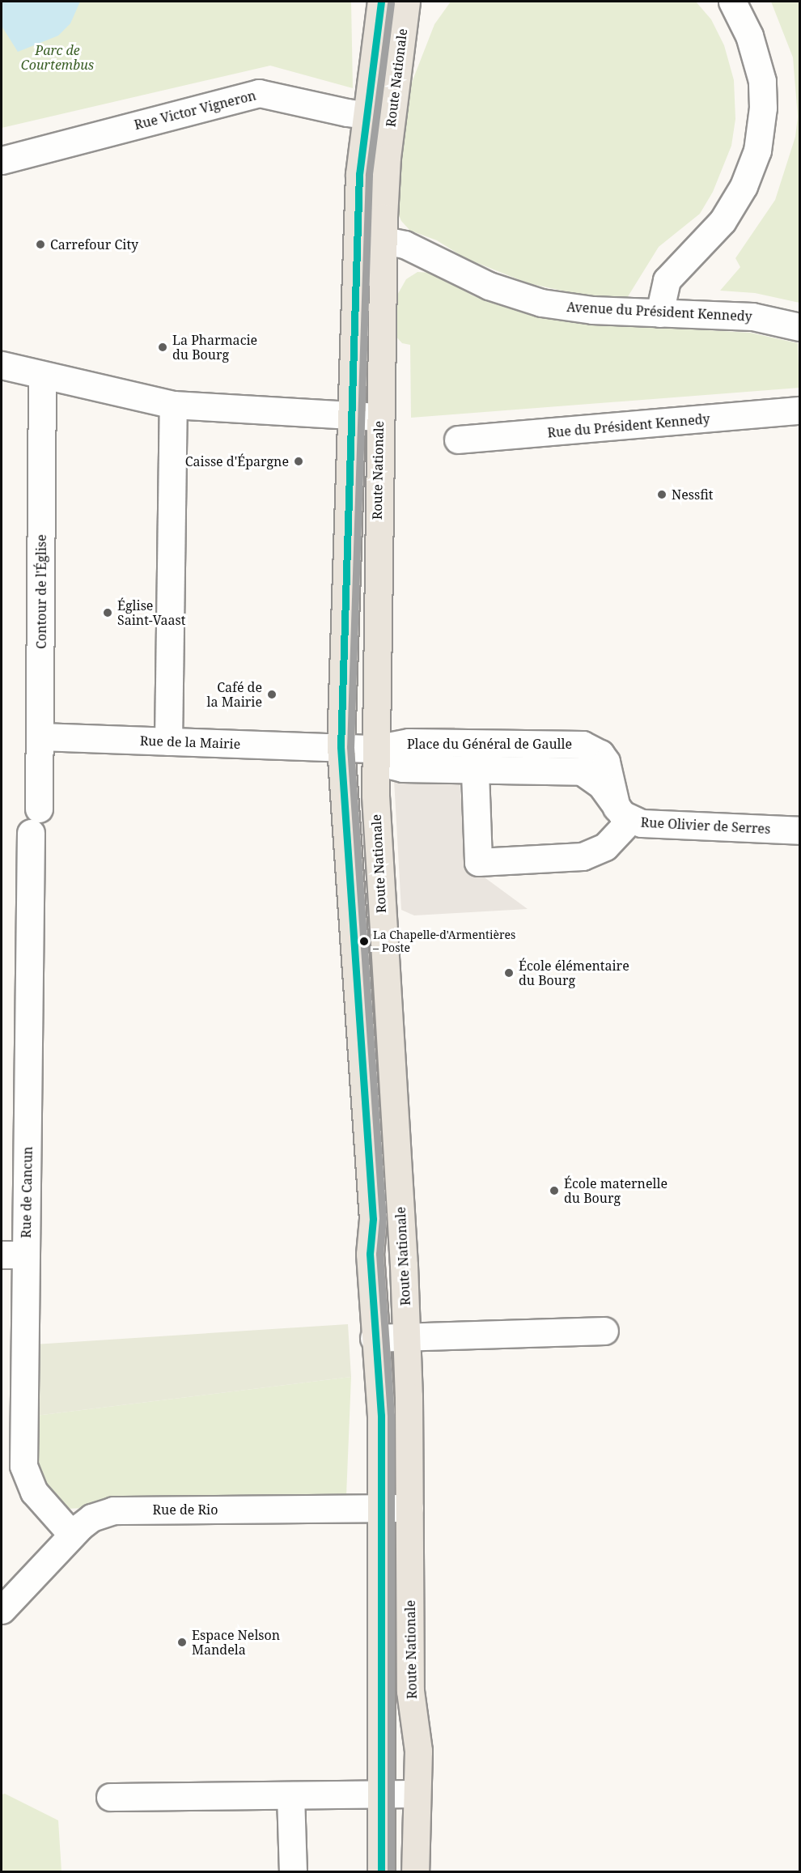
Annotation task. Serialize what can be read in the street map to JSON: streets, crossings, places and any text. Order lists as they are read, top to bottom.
{
  "streets": {
    "main road": ["Route Nationale"],
    "street": [
      "Rue Victor Vigneron",
      "Avenue du Président Kennedy",
      "Rue du Président Kennedy",
      "Contour de l'Église",
      "Rue de la Mairie",
      "Place du Général de Gaulle",
      "Rue Olivier de Serres",
      "Rue de Cancun",
      "Rue de Rio"
    ]
  },
  "crossings": [
    ["Route Nationale", "Rue Victor Vigneron"],
    ["Route Nationale", "Avenue du Président Kennedy"],
    ["Route Nationale", "Rue de la Mairie"],
    ["Route Nationale", "Place du Général de Gaulle"],
    ["Route Nationale", "Rue de Rio"],
    ["Contour de l'Église", "Rue de la Mairie"],
    ["Rue de la Mairie", "Place du Général de Gaulle"],
    ["Place du Général de Gaulle", "Rue Olivier de Serres"],
    ["Rue de Cancun", "Rue de Rio"]
  ],
  "parks": ["Parc de Courtembus"],
  "places": [
    "Carrefour City",
    "La Pharmacie du Bourg",
    "Caisse d'Épargne",
    "Nessfit",
    "Église Saint-Vaast",
    "Café de la Mairie",
    "La Chapelle-d'Armentières – Poste",
    "École élémentaire du Bourg",
    "École maternelle du Bourg",
    "Espace Nelson Mandela"
  ]
}
